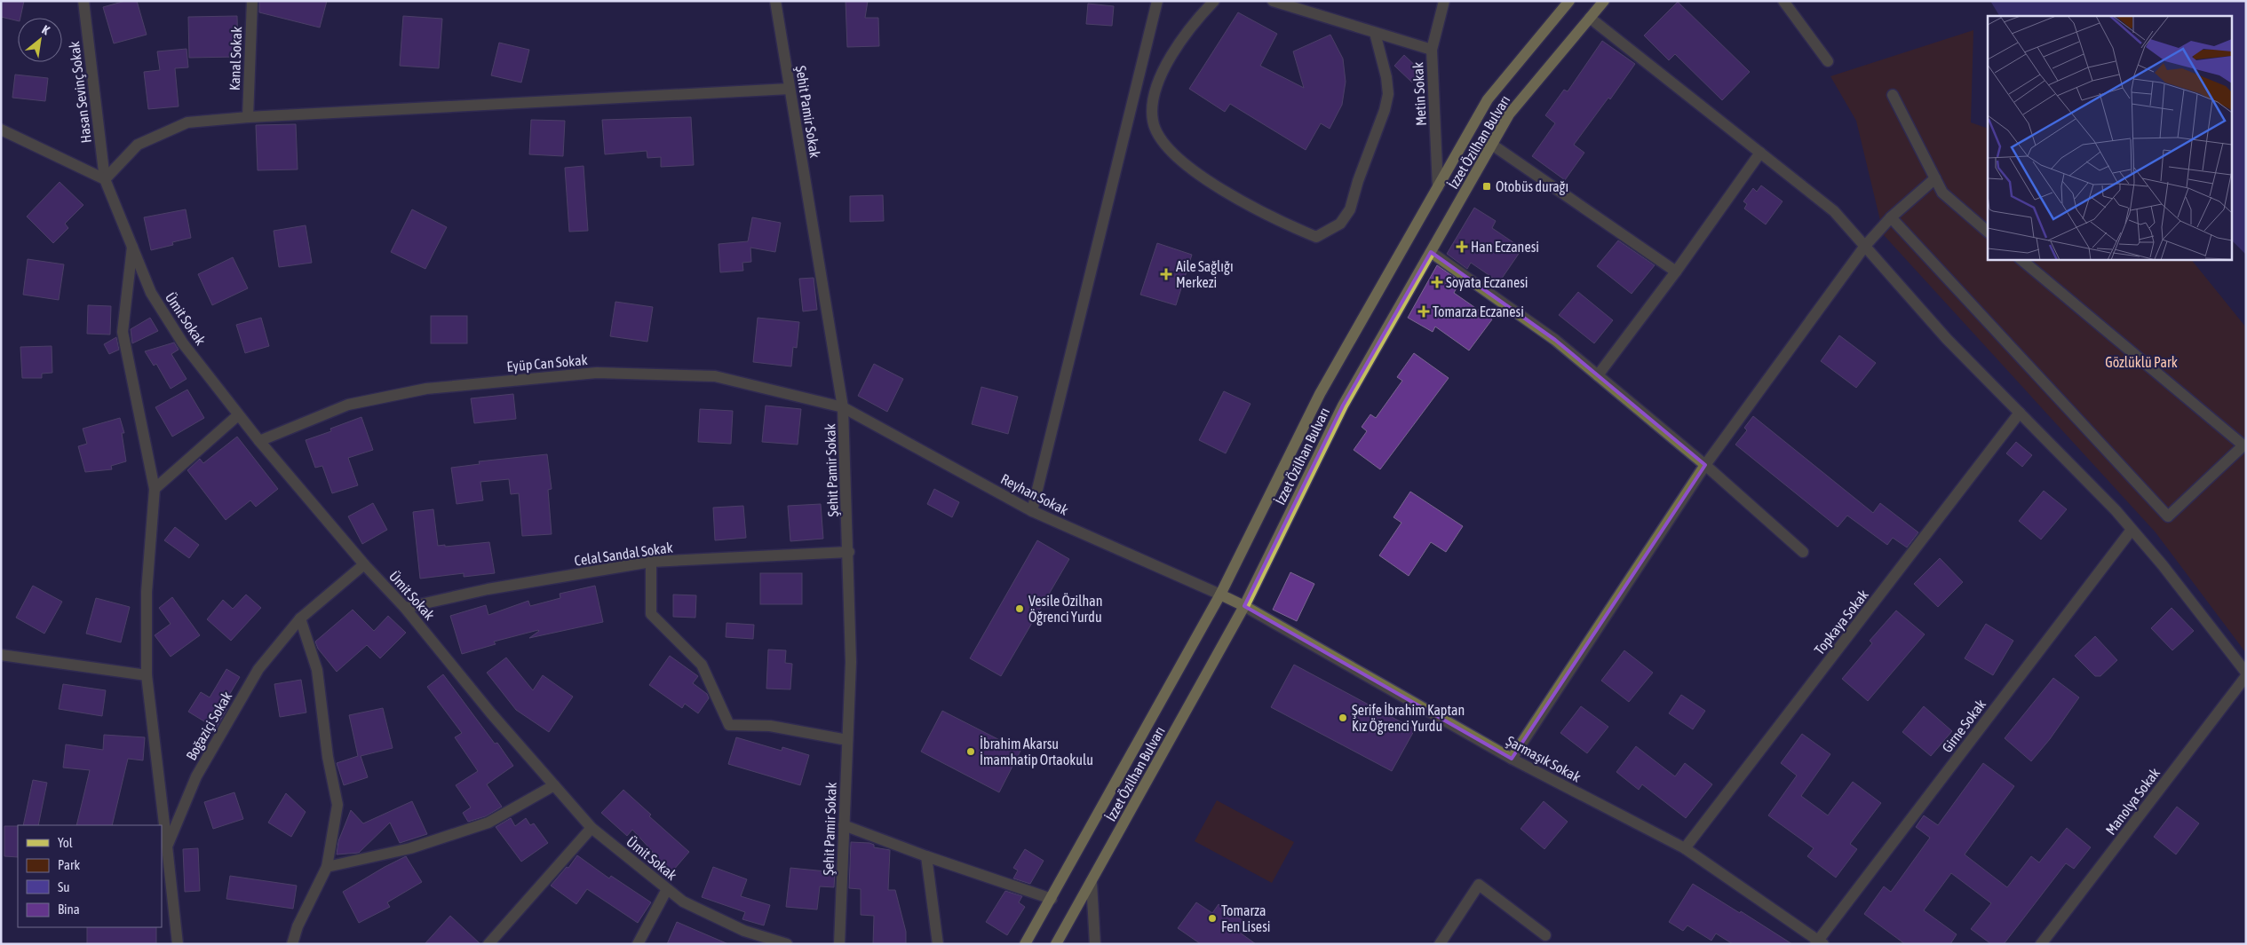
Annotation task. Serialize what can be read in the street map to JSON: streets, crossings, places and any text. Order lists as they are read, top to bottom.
{
  "streets": {
    "main road": ["İzzet Özilhan Bulvarı"],
    "street": [
      "Kanal Sokak",
      "Hasan Sevinç Sokak",
      "Metin Sokak",
      "Şehit Pamir Sokak",
      "Ümit Sokak",
      "Eyüp Can Sokak",
      "Reyhan Sokak",
      "Celal Sandal Sokak",
      "Topkaya Sokak",
      "Boğaziçi Sokak",
      "Girne Sokak",
      "Şarmaşık Sokak",
      "Manolya Sokak"
    ]
  },
  "crossings": [
    ["Hasan Sevinç Sokak", "Ümit Sokak"],
    ["Metin Sokak", "İzzet Özilhan Bulvarı"],
    ["Şehit Pamir Sokak", "Eyüp Can Sokak"],
    ["Şehit Pamir Sokak", "Reyhan Sokak"],
    ["Şehit Pamir Sokak", "Celal Sandal Sokak"],
    ["İzzet Özilhan Bulvarı", "Reyhan Sokak"],
    ["İzzet Özilhan Bulvarı", "Şarmaşık Sokak"],
    ["Ümit Sokak", "Eyüp Can Sokak"],
    ["Ümit Sokak", "Celal Sandal Sokak"],
    ["Ümit Sokak", "Boğaziçi Sokak"],
    ["Eyüp Can Sokak", "Reyhan Sokak"],
    ["Topkaya Sokak", "Şarmaşık Sokak"],
    ["Girne Sokak", "Şarmaşık Sokak"]
  ],
  "parks": ["Gözlüklü Park"],
  "places": {
    "transit": ["Otobüs durağı"],
    "health": [
      "Han Eczanesi",
      "Aile Sağlığı Merkezi",
      "Soyata Eczanesi",
      "Tomarza Eczanesi"
    ],
    "other": [
      "Vesile Özilhan Öğrenci Yurdu",
      "Şerife İbrahim Kaptan Kız Öğrenci Yurdu",
      "İbrahim Akarsu İmamhatip Ortaokulu",
      "Tomarza Fen Lisesi"
    ]
  },
  "legend": [
    "Yol",
    "Park",
    "Su",
    "Bina"
  ],
  "north": "top right"
}
